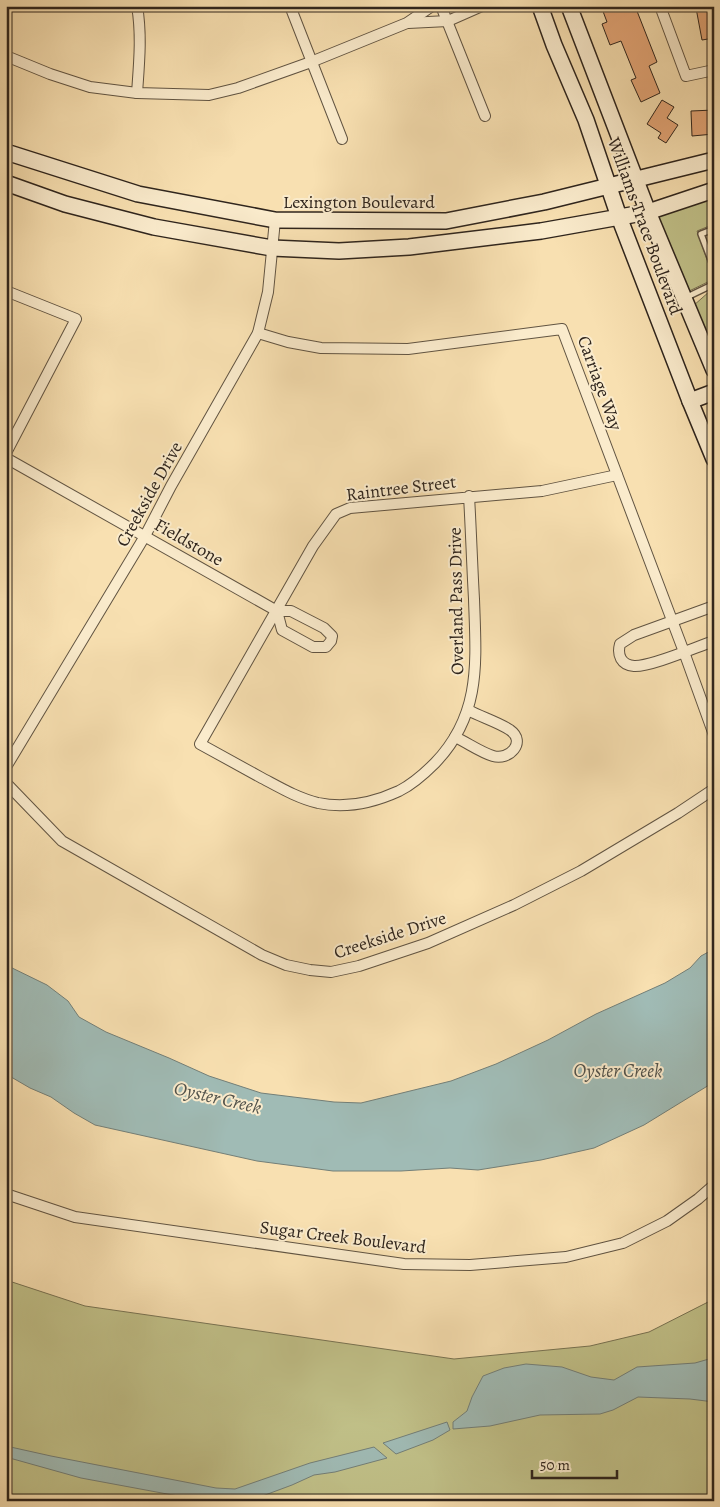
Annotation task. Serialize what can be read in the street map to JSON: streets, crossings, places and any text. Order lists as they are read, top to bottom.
{
  "streets": {
    "main road": ["Lexington Boulevard", "Williams Trace Boulevard"],
    "street": [
      "Carriage Way",
      "Raintree Street",
      "Creekside Drive",
      "Fieldstone",
      "Overland Pass Drive",
      "Sugar Creek Boulevard"
    ]
  },
  "crossings": [
    ["Lexington Boulevard", "Williams Trace Boulevard"],
    ["Lexington Boulevard", "Creekside Drive"],
    ["Carriage Way", "Raintree Street"],
    ["Carriage Way", "Creekside Drive"],
    ["Raintree Street", "Fieldstone"],
    ["Raintree Street", "Overland Pass Drive"],
    ["Creekside Drive", "Fieldstone"]
  ],
  "water": ["Oyster Creek"],
  "scale_bar": "50 m"
}
